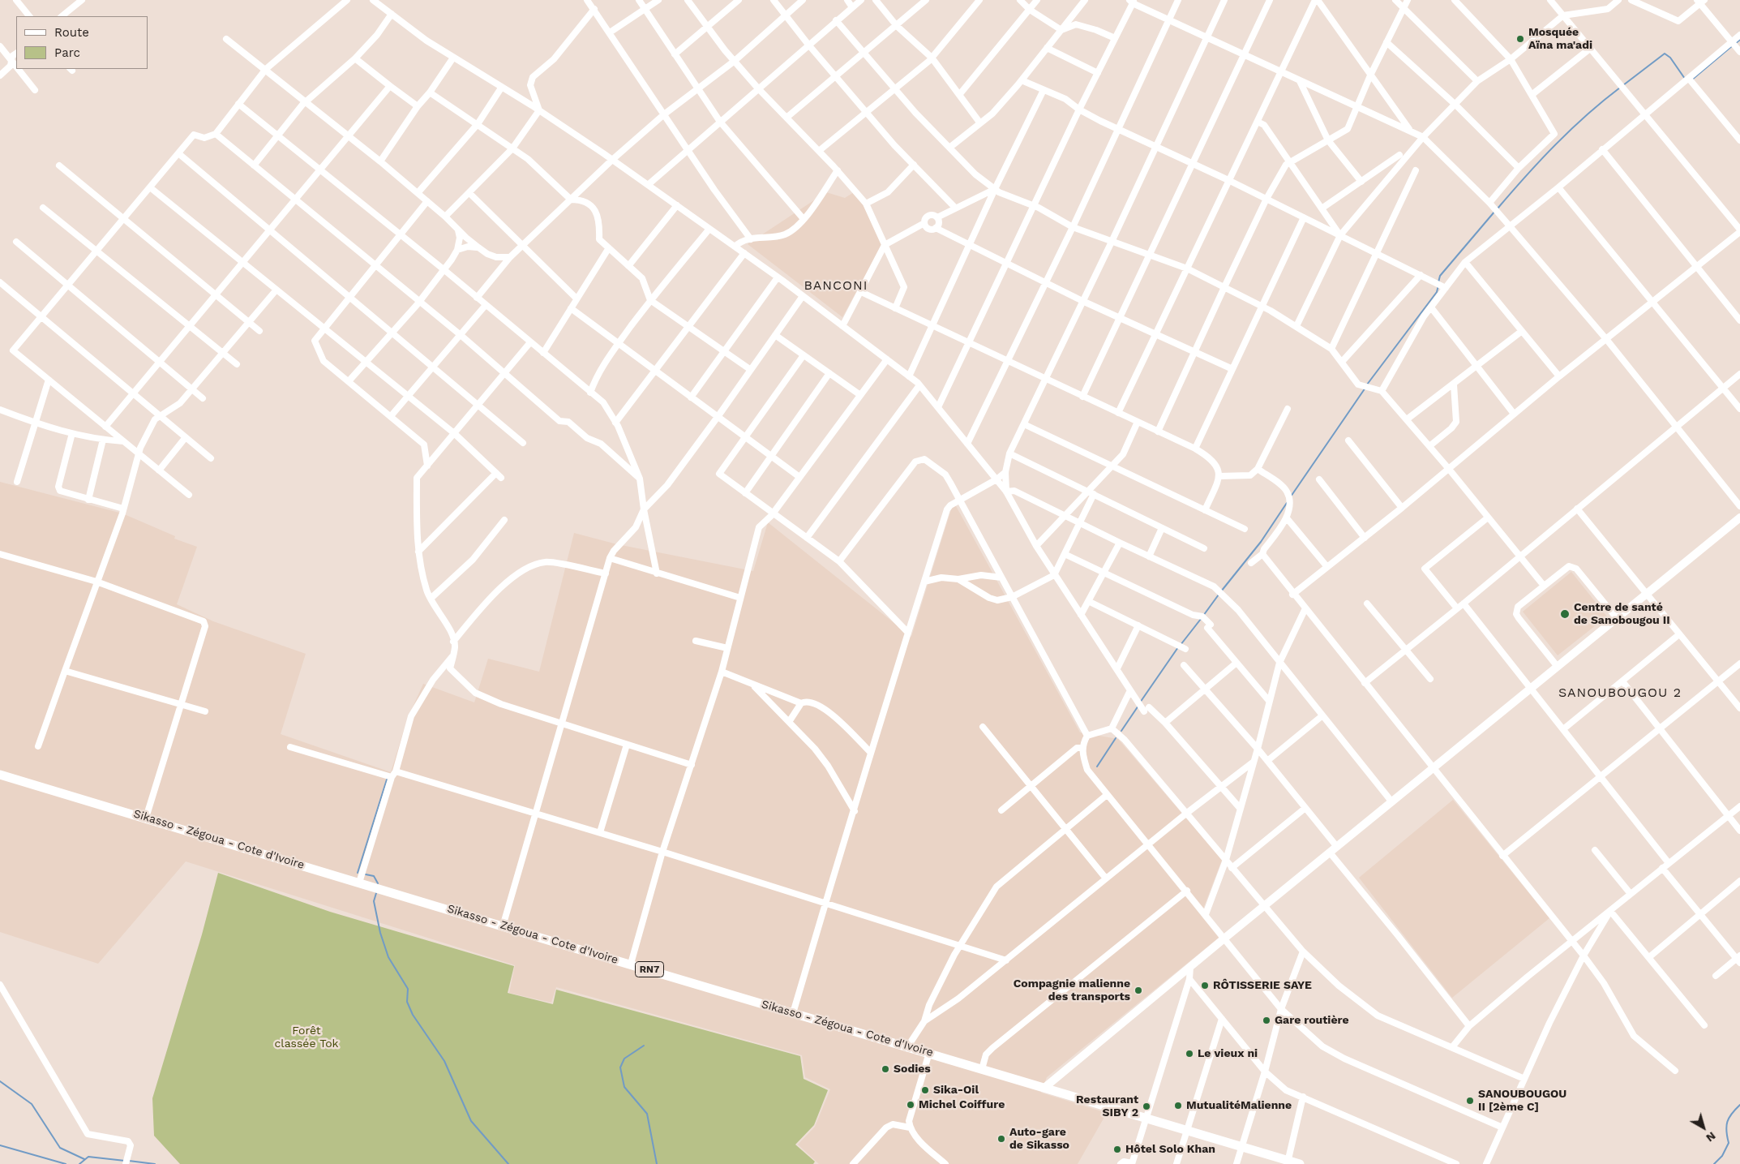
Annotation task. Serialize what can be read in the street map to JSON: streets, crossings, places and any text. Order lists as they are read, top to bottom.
{
  "streets": {
    "highway": ["Sikasso - Zégoua - Cote d'Ivoire", "RN7"]
  },
  "districts": ["BANCONI", "SANOUBOUGOU 2"],
  "parks": ["Forêt classée Tok"],
  "places": [
    "Mosquée Aïna ma'adi",
    "Centre de santé de Sanobougou II",
    "RÔTISSERIE SAYE",
    "Compagnie malienne des transports",
    "Gare routière",
    "Le vieux ni",
    "Sodies",
    "Sika-Oil",
    "SANOUBOUGOU II [2ème C]",
    "Michel Coiffure",
    "MutualitéMalienne",
    "Restaurant SIBY 2",
    "Auto-gare de Sikasso",
    "Hôtel Solo Khan"
  ],
  "legend": ["Route", "Parc"],
  "north": "bottom right"
}
